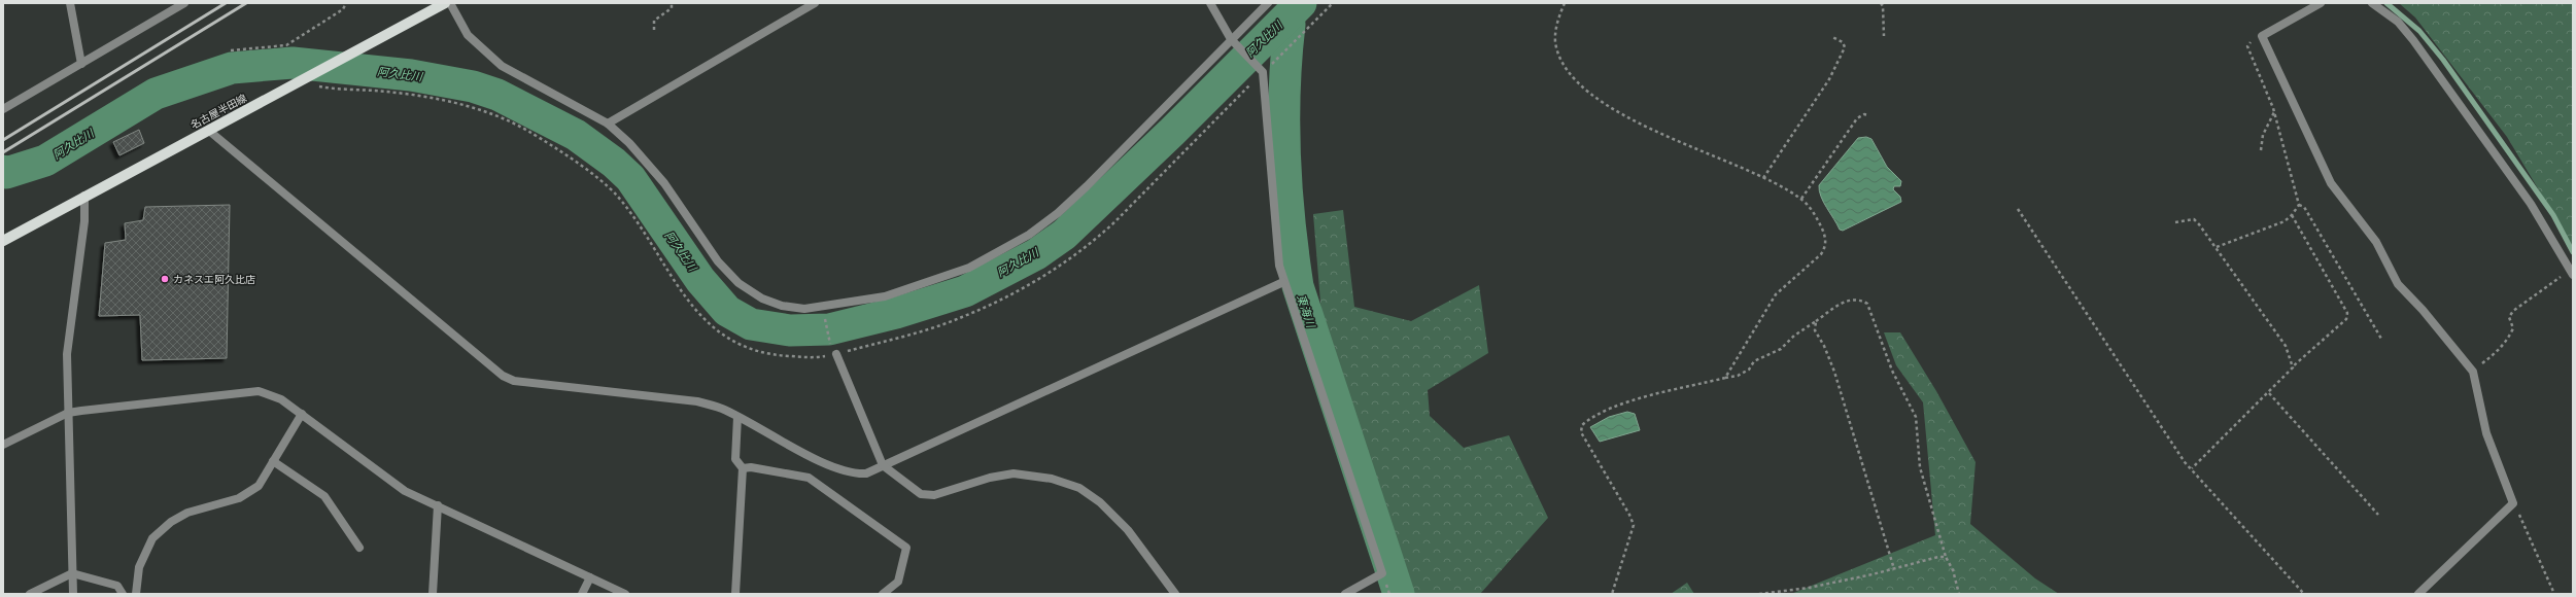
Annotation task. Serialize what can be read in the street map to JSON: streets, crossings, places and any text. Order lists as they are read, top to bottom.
{
  "streets": {
    "main road": ["名古屋半田線"]
  },
  "water": ["阿久比川", "東海川"],
  "places": ["カネスエ阿久比店"]
}
